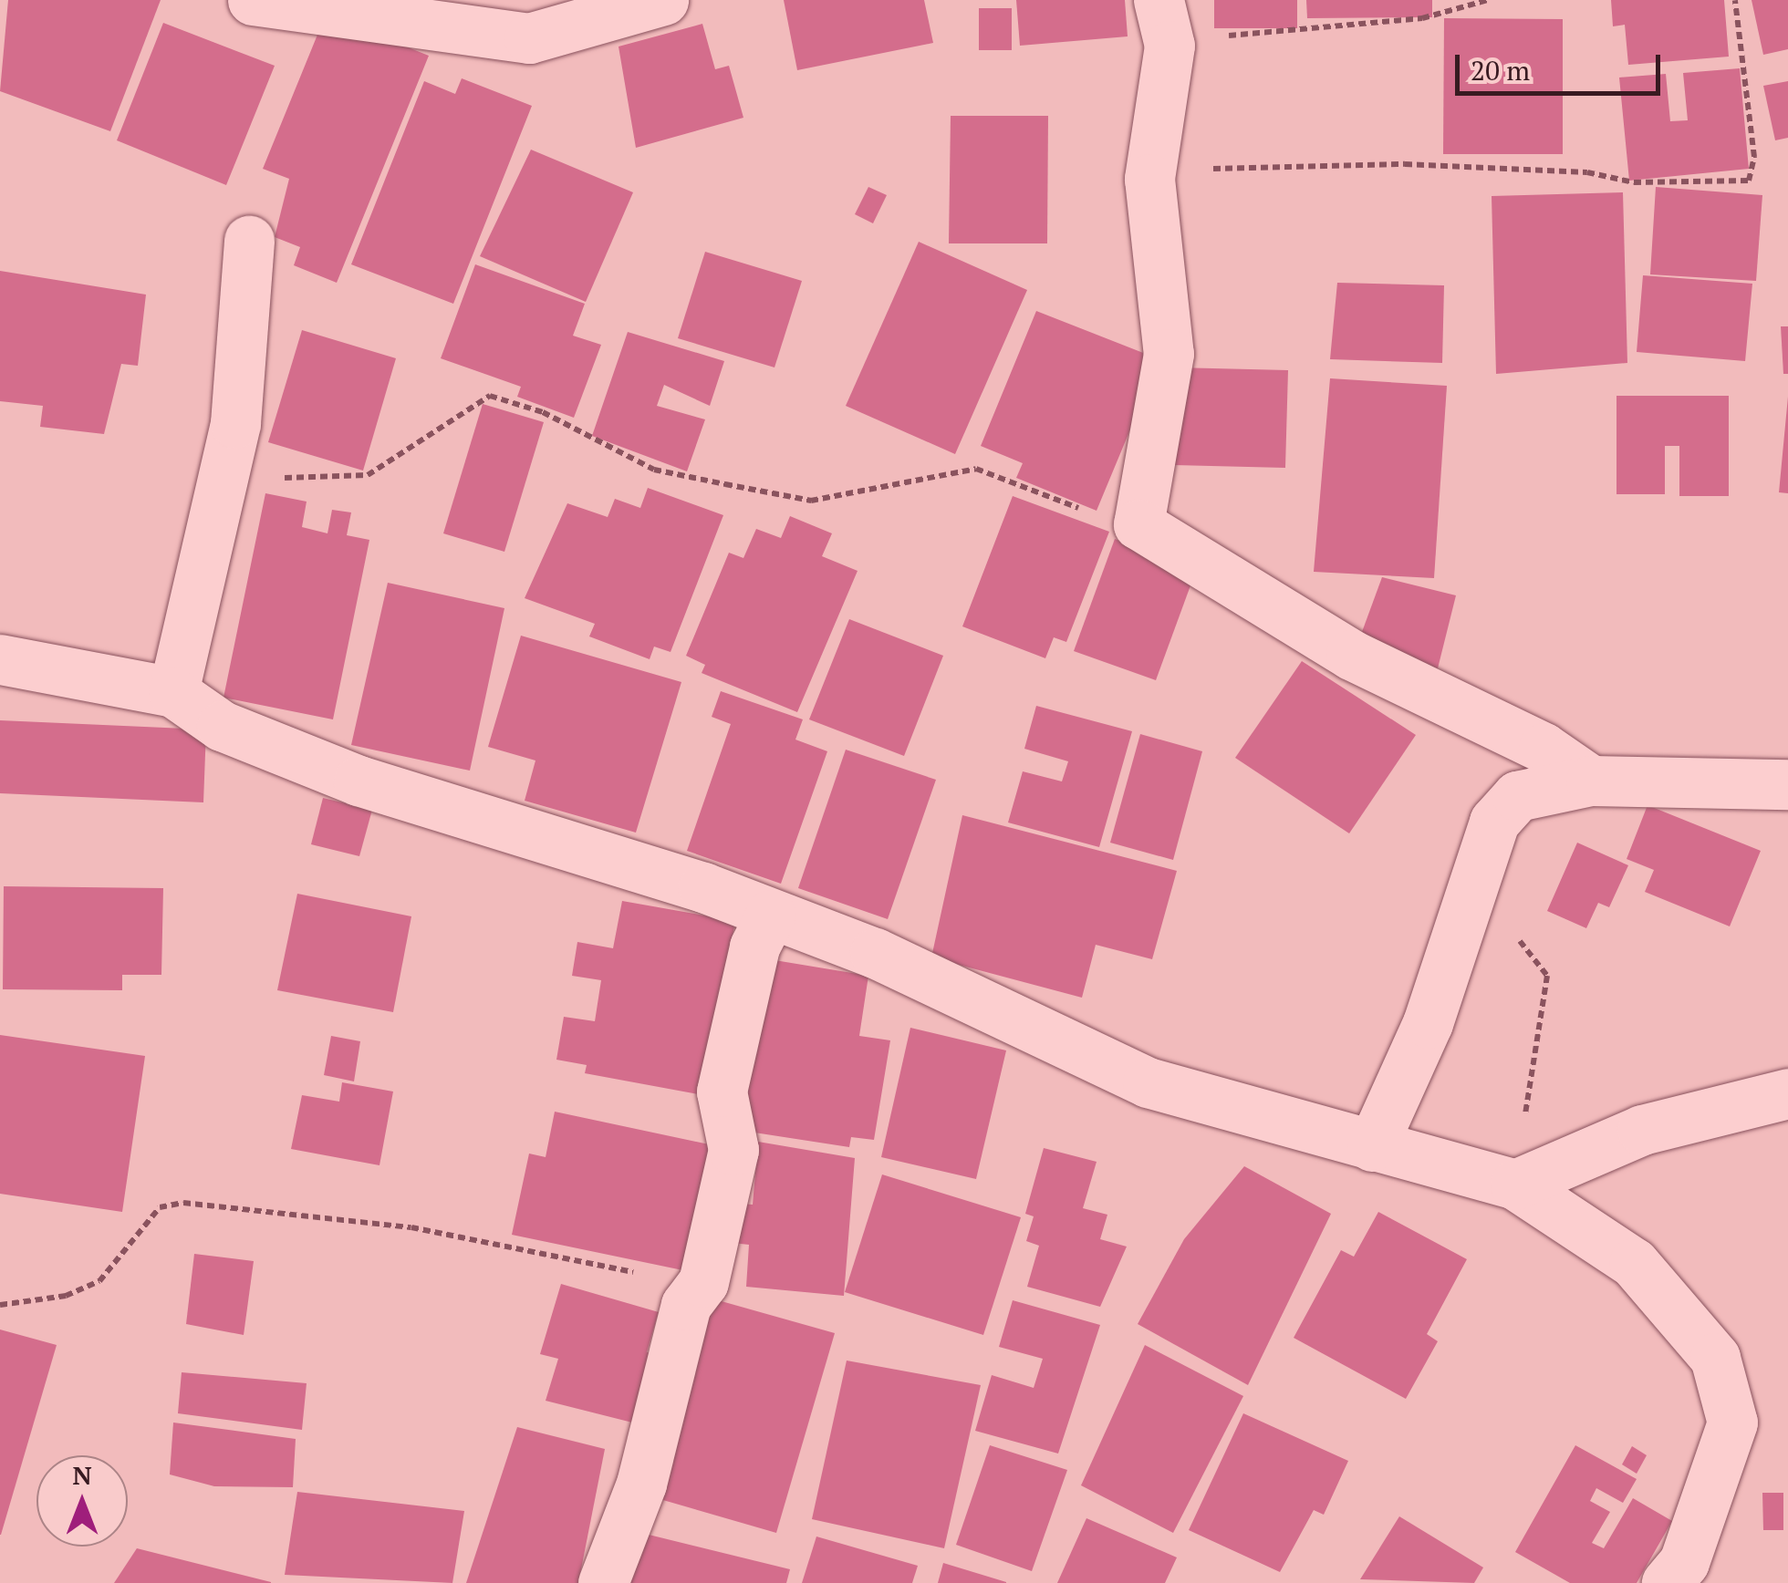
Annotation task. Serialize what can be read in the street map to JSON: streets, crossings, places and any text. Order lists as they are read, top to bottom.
{
  "scale_bar": "20 m",
  "north": "top"
}
